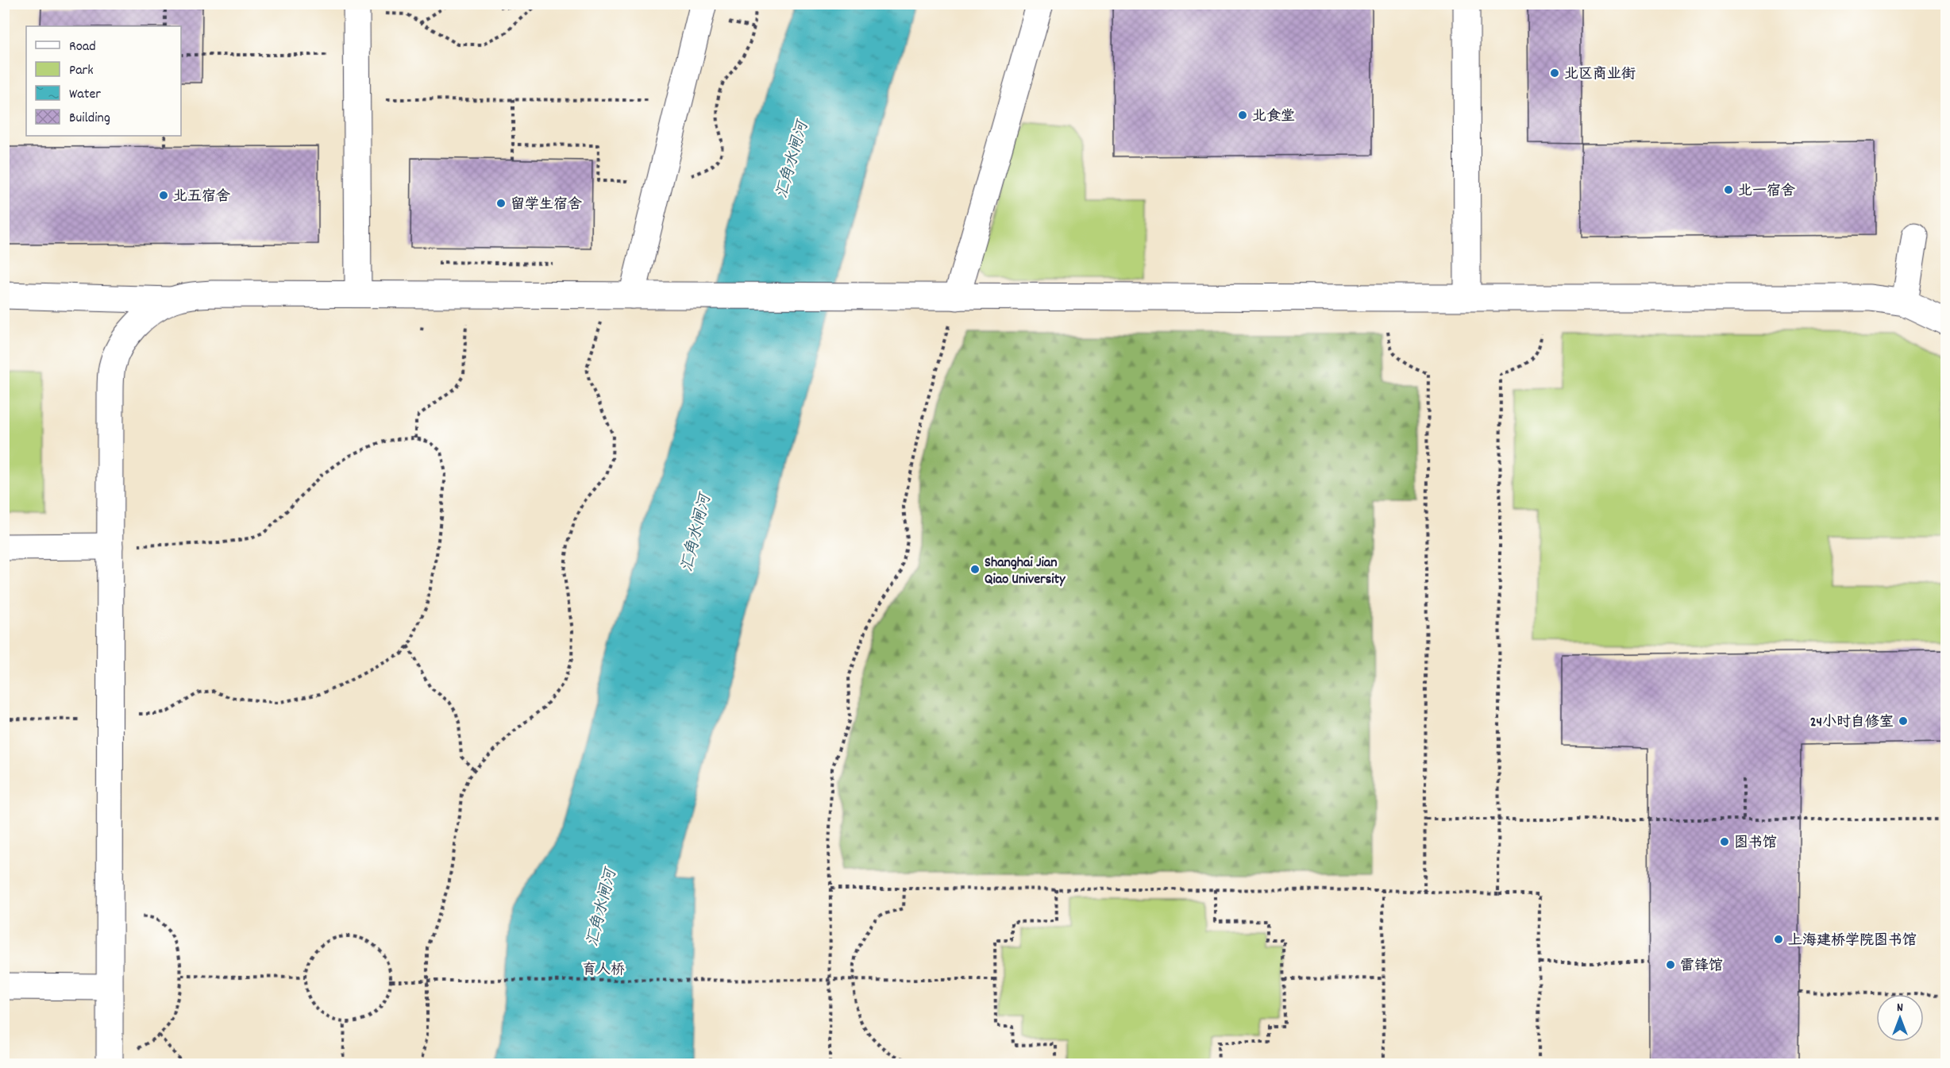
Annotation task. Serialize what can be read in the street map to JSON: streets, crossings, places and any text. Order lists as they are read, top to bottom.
{
  "streets": {
    "path": ["育人桥"]
  },
  "water": ["汇角水闸河"],
  "places": [
    "北区商业街",
    "北食堂",
    "北一宿舍",
    "北五宿舍",
    "留学生宿舍",
    "Shanghai Jian Qiao University",
    "24小时自修室",
    "图书馆",
    "上海建桥学院图书馆",
    "雷锋馆"
  ],
  "legend": [
    "Road",
    "Park",
    "Water",
    "Building"
  ],
  "north": "top"
}
